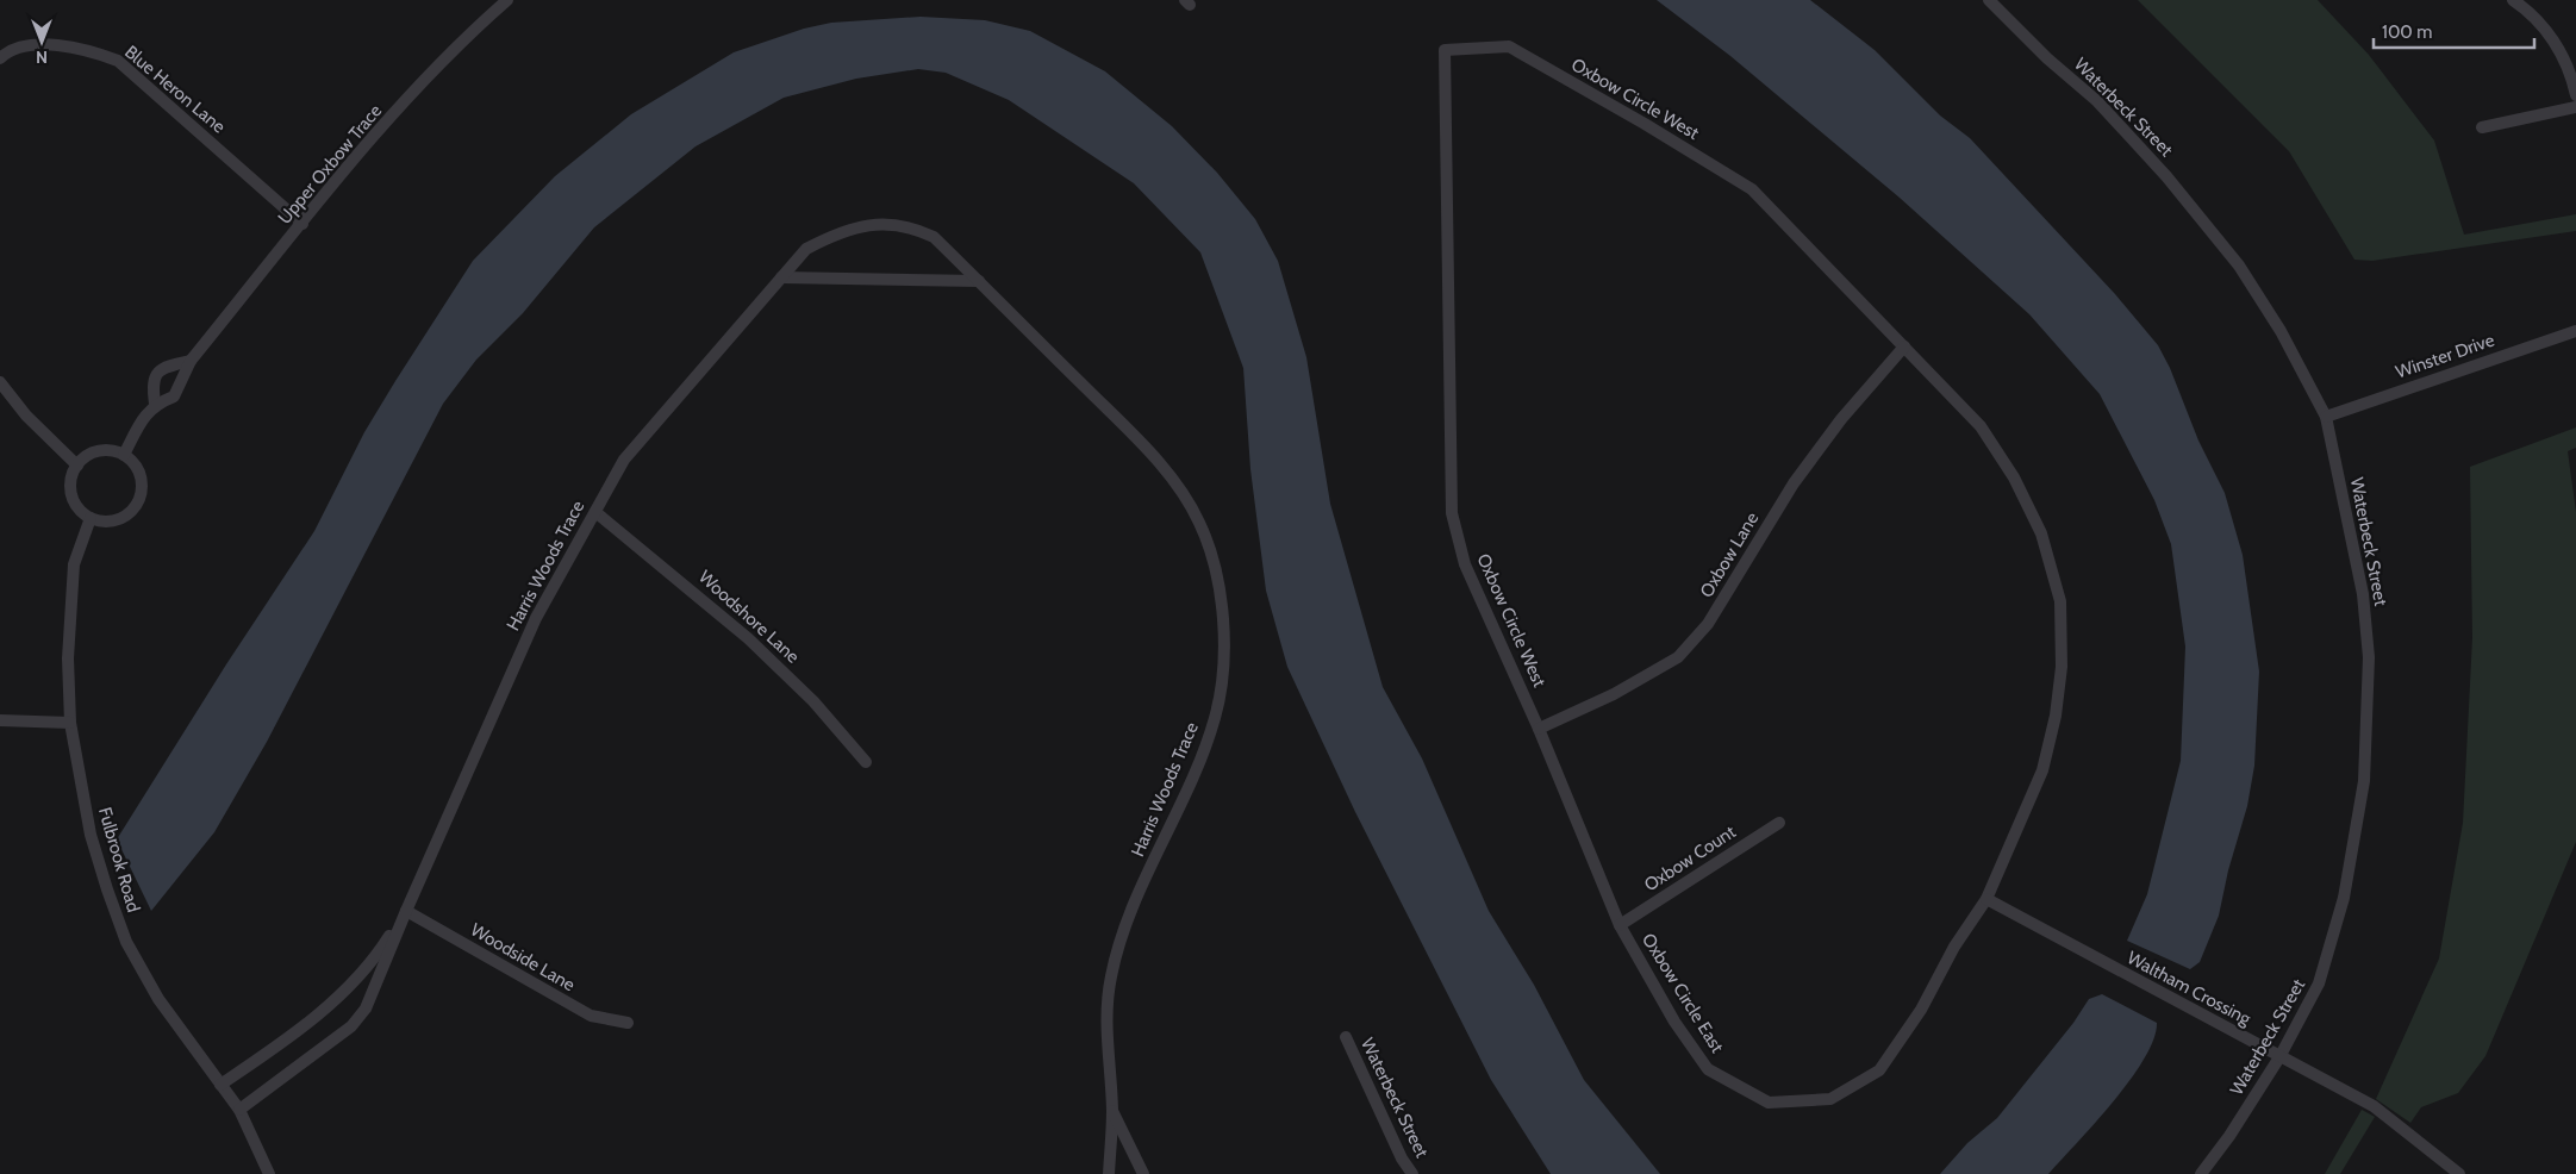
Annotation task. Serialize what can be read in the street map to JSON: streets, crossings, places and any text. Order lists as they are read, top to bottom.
{
  "streets": {
    "street": [
      "Blue Heron Lane",
      "Oxbow Circle West",
      "Waterbeck Street",
      "Upper Oxbow Trace",
      "Winster Drive",
      "Oxbow Lane",
      "Harris Woods Trace",
      "Woodshore Lane",
      "Oxbow Count",
      "Fulbrook Road",
      "Woodside Lane",
      "Waltham Crossing",
      "Oxbow Circle East"
    ]
  },
  "crossings": [
    ["Blue Heron Lane", "Upper Oxbow Trace"],
    ["Oxbow Circle West", "Oxbow Lane"],
    ["Oxbow Circle West", "Waltham Crossing"],
    ["Oxbow Circle West", "Oxbow Circle East"],
    ["Waterbeck Street", "Winster Drive"],
    ["Waterbeck Street", "Waltham Crossing"],
    ["Upper Oxbow Trace", "Fulbrook Road"],
    ["Harris Woods Trace", "Woodshore Lane"],
    ["Harris Woods Trace", "Fulbrook Road"],
    ["Harris Woods Trace", "Woodside Lane"],
    ["Oxbow Count", "Oxbow Circle East"],
    ["Waltham Crossing", "Oxbow Circle East"]
  ],
  "scale_bar": "100 m",
  "north": "bottom"
}
